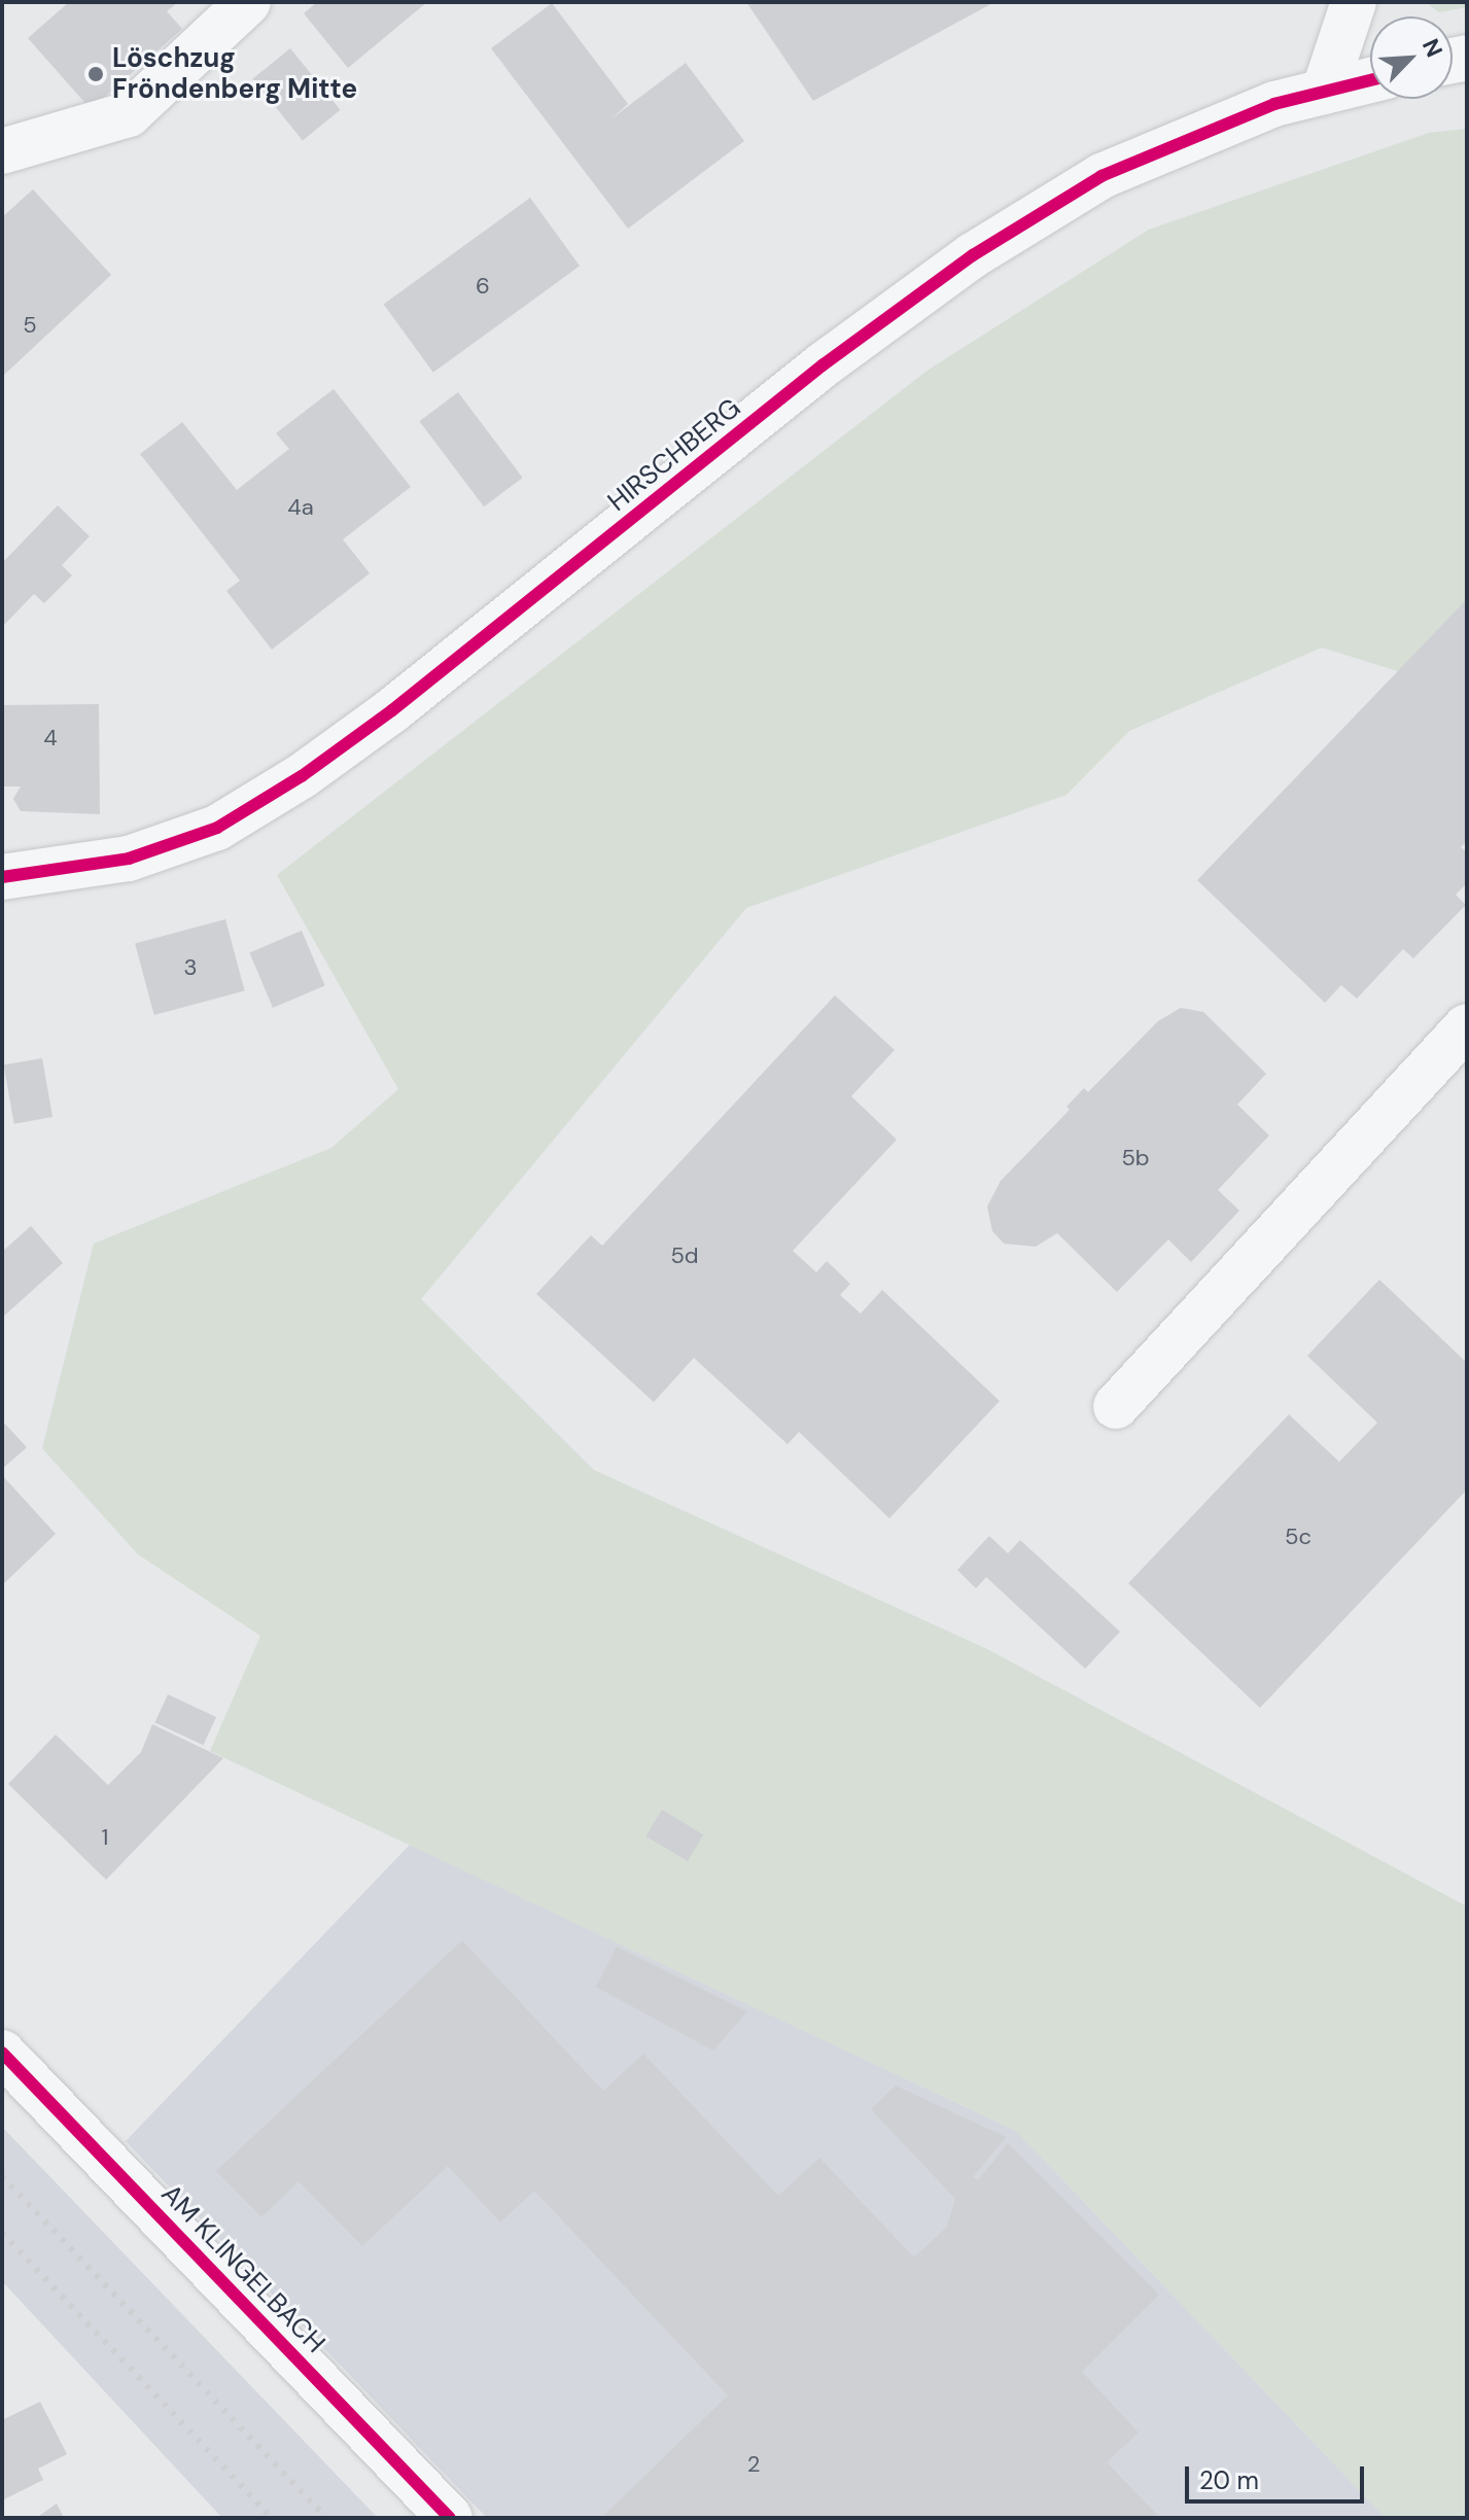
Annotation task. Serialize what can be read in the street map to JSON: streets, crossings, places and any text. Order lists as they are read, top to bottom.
{
  "streets": {
    "street": ["HIRSCHBERG", "AM KLINGELBACH"]
  },
  "places": ["Löschzug Fröndenberg Mitte"],
  "house_numbers": [
    "6",
    "5",
    "4a",
    "4",
    "3",
    "5b",
    "5d",
    "5c",
    "1",
    "2"
  ],
  "scale_bar": "20 m",
  "north": "top right"
}
